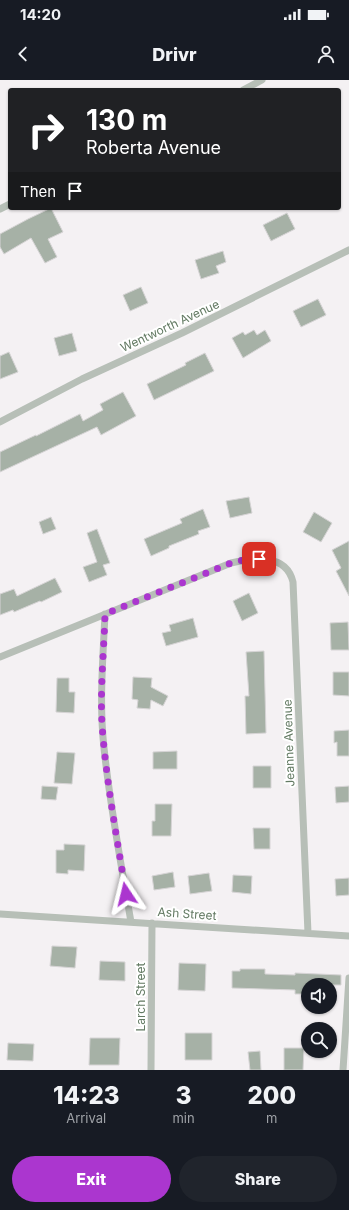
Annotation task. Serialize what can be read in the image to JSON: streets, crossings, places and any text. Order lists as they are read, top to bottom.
{
  "streets": {
    "street": [
      "Wentworth Avenue",
      "Jeanne Avenue",
      "Ash Street",
      "Larch Street"
    ]
  },
  "crossings": [
    ["Jeanne Avenue", "Ash Street"],
    ["Ash Street", "Larch Street"]
  ],
  "page": {
    "status": "14:20",
    "header": "Drivr",
    "turn": ["130 m", "Roberta Avenue"],
    "then": "Then",
    "eta": [
      "14:23",
      "Arrival",
      "3",
      "min",
      "200",
      "m"
    ],
    "buttons": ["Exit", "Share"]
  }
}
